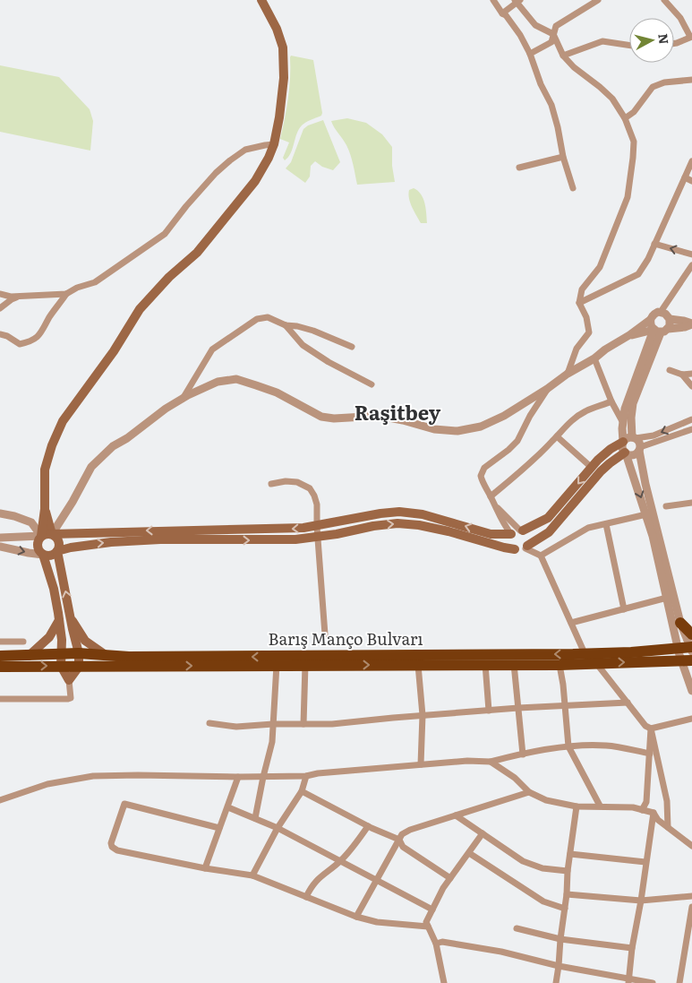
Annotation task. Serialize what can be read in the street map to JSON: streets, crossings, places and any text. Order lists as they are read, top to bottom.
{
  "streets": {
    "highway": ["Barış Manço Bulvarı"]
  },
  "districts": ["Raşitbey"],
  "north": "right"
}
